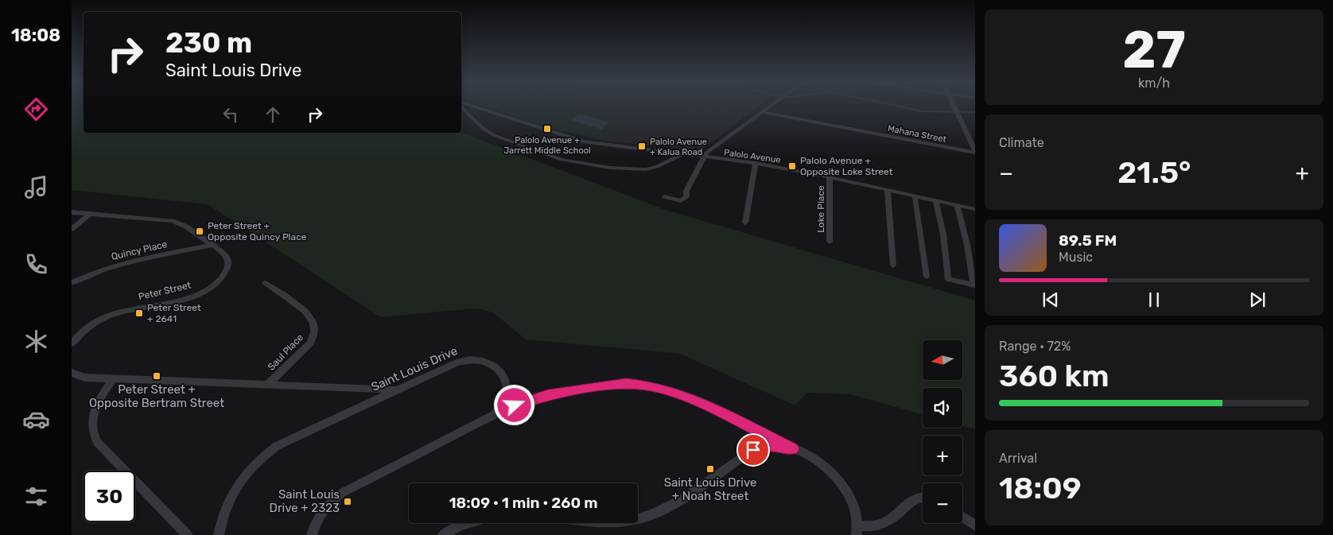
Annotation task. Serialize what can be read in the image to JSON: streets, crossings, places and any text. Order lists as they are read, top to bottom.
{
  "streets": {
    "street": [
      "Mahana Street",
      "Palolo Avenue",
      "Loke Place",
      "Quincy Place",
      "Peter Street",
      "Saul Place",
      "Saint Louis Drive"
    ]
  },
  "crossings": [
    ["Palolo Avenue", "Loke Place"],
    ["Quincy Place", "Peter Street"]
  ],
  "places": {
    "transit": [
      "Palolo Avenue + Jarrett Middle School",
      "Palolo Avenue + Kalua Road",
      "Palolo Avenue + Opposite Loke Street",
      "Peter Street + Opposite Quincy Place",
      "Peter Street + 2641",
      "Peter Street + Opposite Bertram Street",
      "Saint Louis Drive + Noah Street",
      "Saint Louis Drive + 2323"
    ]
  },
  "north": "left",
  "page": {
    "tabs": "18:08",
    "tile": [
      ["27", "km/h"],
      "Climate",
      ["Range · 72%", "360 km"],
      ["Arrival", "18:09"]
    ],
    "turn": ["230 m", "Saint Louis Drive"],
    "heat": ["−", "21.5°", "+"],
    "song": ["89.5 FM", "Music"],
    "map_buttons": ["+", "−"],
    "limit": "30",
    "trip": "18:09 · 1 min · 260 m"
  }
}
